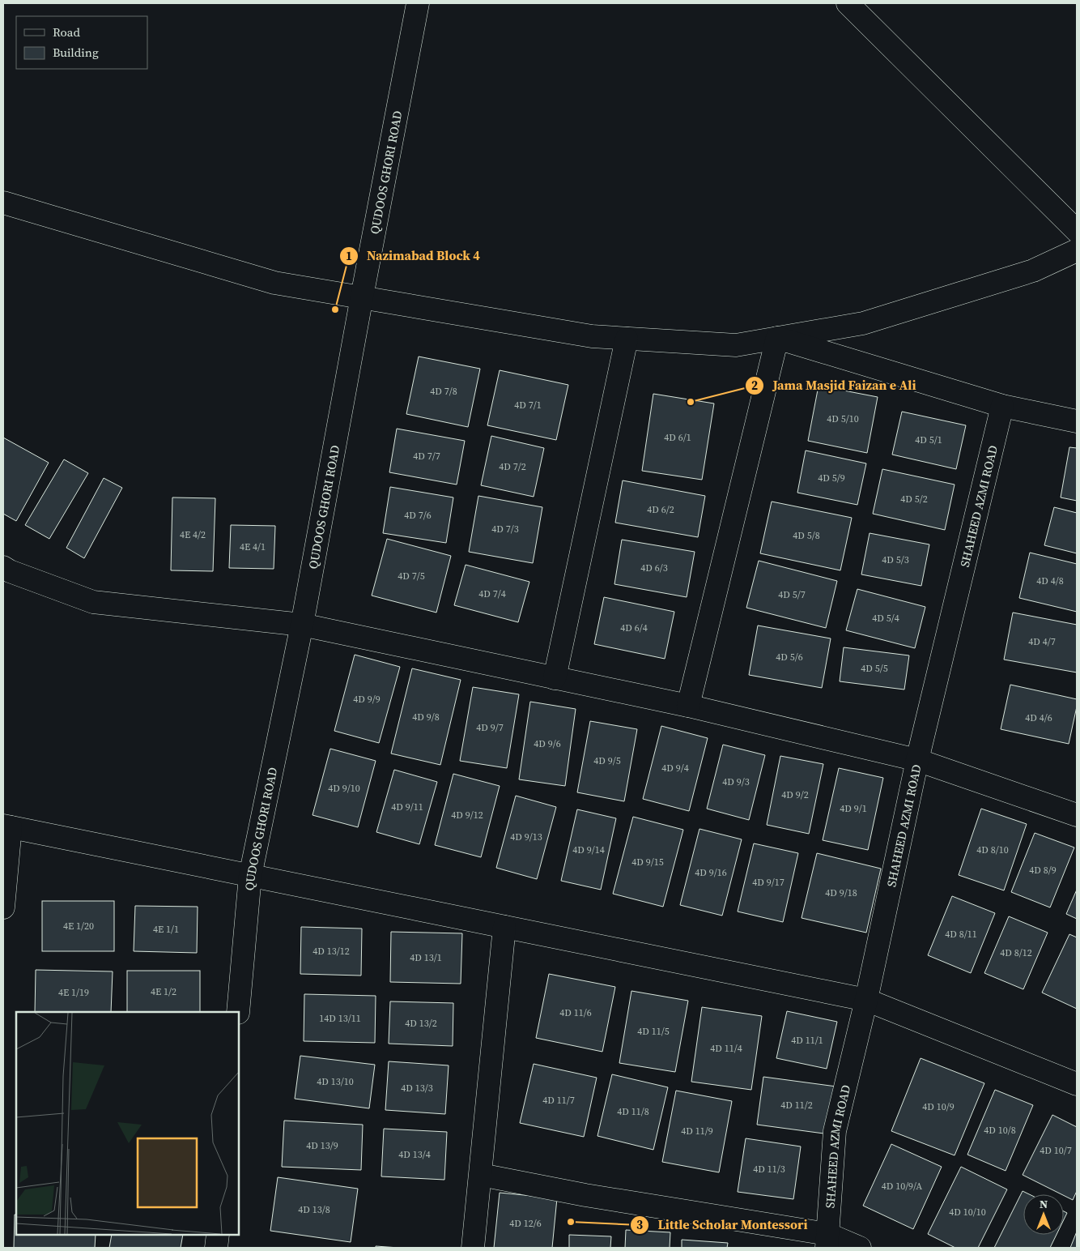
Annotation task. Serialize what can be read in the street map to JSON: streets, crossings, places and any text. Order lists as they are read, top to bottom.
{
  "streets": {
    "street": ["QUDOOS GHORI ROAD", "SHAHEED AZMI ROAD"]
  },
  "places": ["Nazimabad Block 4", "Jama Masjid Faizan e Ali", "Little Scholar Montessori"],
  "house_numbers": [
    "4D 7/8",
    "4D 7/1",
    "4D 5/10",
    "4D 6/1",
    "4D 5/1",
    "4D 7/7",
    "4D 7/2",
    "4D 5/9",
    "4D 5/2",
    "4D 6/2",
    "4D 7/6",
    "4D 7/3",
    "4E 4/2",
    "4D 5/8",
    "4E 4/1",
    "4D 5/3",
    "4D 6/3",
    "4D 7/5",
    "4D 4/8",
    "4D 7/4",
    "4D 5/7",
    "4D 5/4",
    "4D 6/4",
    "4D 4/7",
    "4D 5/6",
    "4D 5/5",
    "4D 9/9",
    "4D 9/8",
    "4D 4/6",
    "4D 9/7",
    "4D 9/6",
    "4D 9/5",
    "4D 9/4",
    "4D 9/3",
    "4D 9/10",
    "4D 9/2",
    "4D 9/11",
    "4D 9/1",
    "4D 9/12",
    "4D 9/13",
    "4D 9/14",
    "4D 8/10",
    "4D 9/15",
    "4D 8/9",
    "4D 9/16",
    "4D 9/17",
    "4D 9/18",
    "4E 1/20",
    "4E 1/1",
    "4D 8/11",
    "4D 13/12",
    "4D 8/12",
    "4D 13/1",
    "4E 1/2",
    "4E 1/19",
    "4D 11/6",
    "14D 13/11",
    "4D 13/2",
    "4D 11/5",
    "4D 11/1",
    "4D 11/4",
    "4D 13/10",
    "4D 13/3",
    "4D 11/7",
    "4D 11/2",
    "4D 10/9",
    "4D 11/8",
    "4D 10/8",
    "4D 11/9",
    "4D 13/9",
    "4D 10/7",
    "4D 13/4",
    "4D 11/3",
    "4D 10/9/A",
    "4D 13/8",
    "4D 10/10",
    "4D 12/6"
  ],
  "legend": ["Road", "Building"],
  "north": "top"
}
